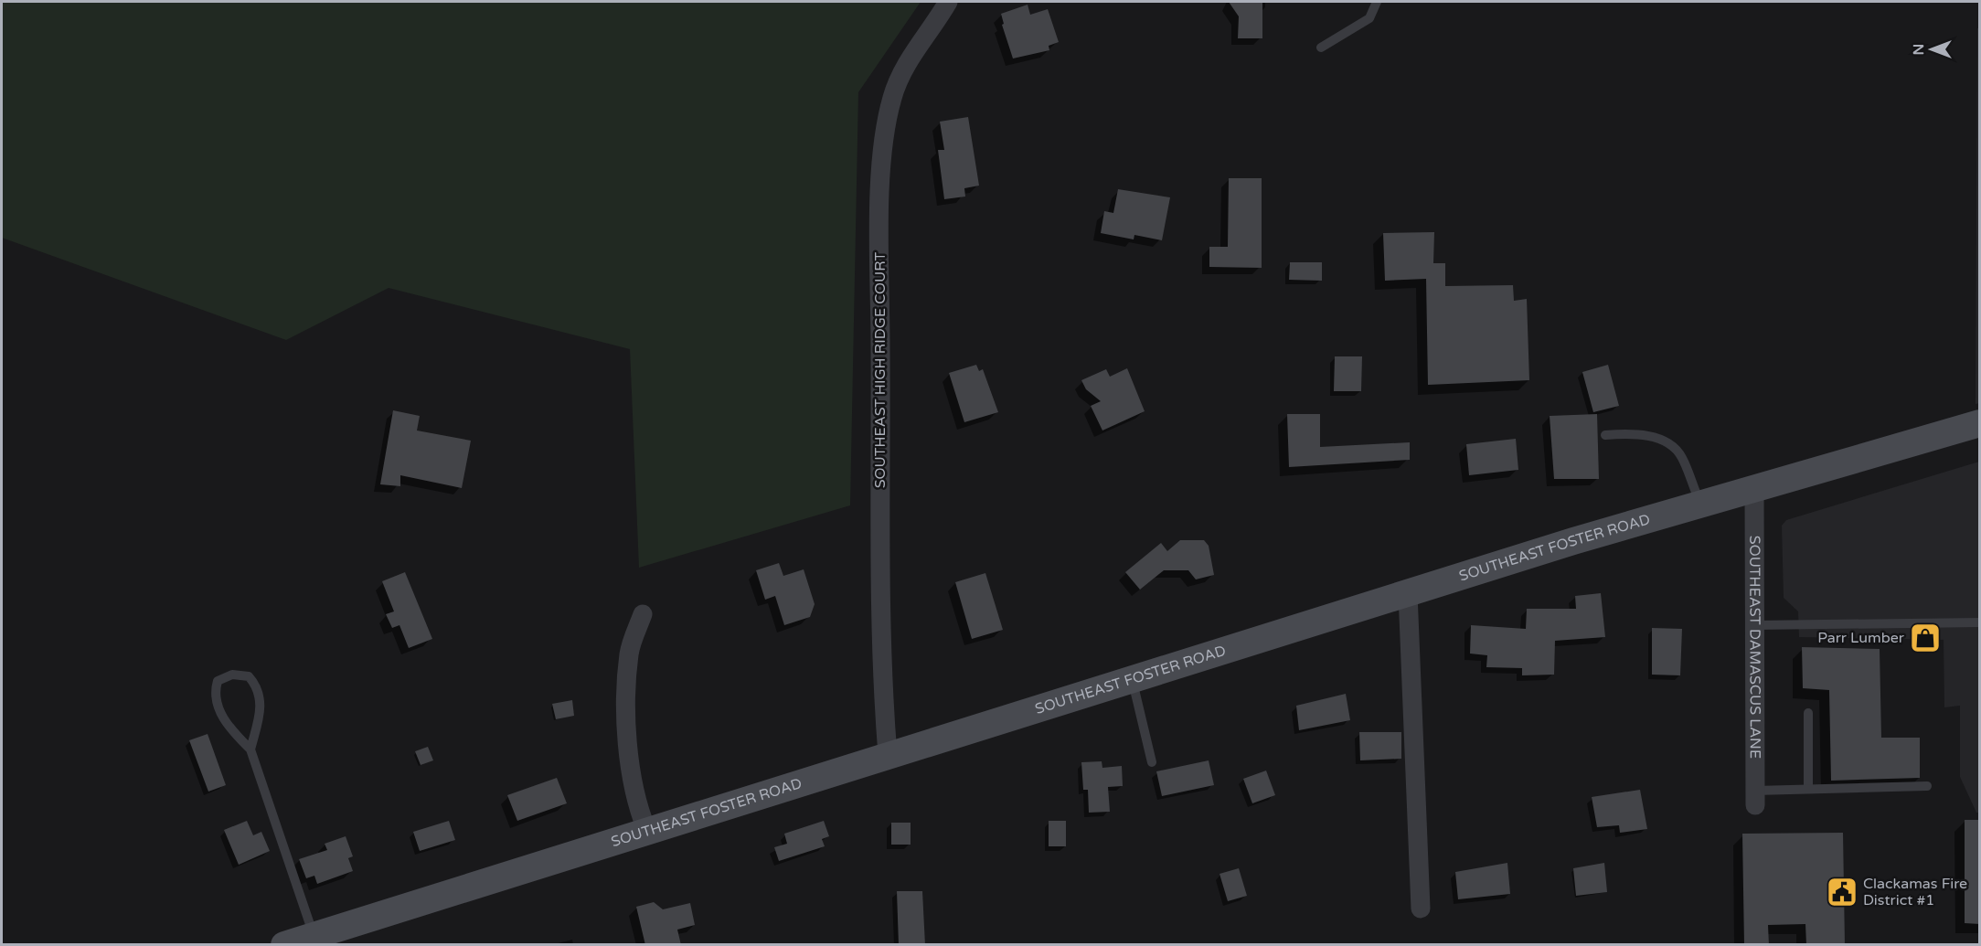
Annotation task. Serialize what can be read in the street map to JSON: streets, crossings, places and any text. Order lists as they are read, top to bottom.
{
  "streets": {
    "main road": ["SOUTHEAST FOSTER ROAD"],
    "street": ["SOUTHEAST HIGH RIDGE COURT", "SOUTHEAST DAMASCUS LANE"]
  },
  "crossings": [
    ["SOUTHEAST HIGH RIDGE COURT", "SOUTHEAST FOSTER ROAD"],
    ["SOUTHEAST FOSTER ROAD", "SOUTHEAST DAMASCUS LANE"]
  ],
  "places": {
    "shop": ["Parr Lumber"],
    "public building": ["Clackamas Fire District #1"]
  },
  "north": "left"
}
